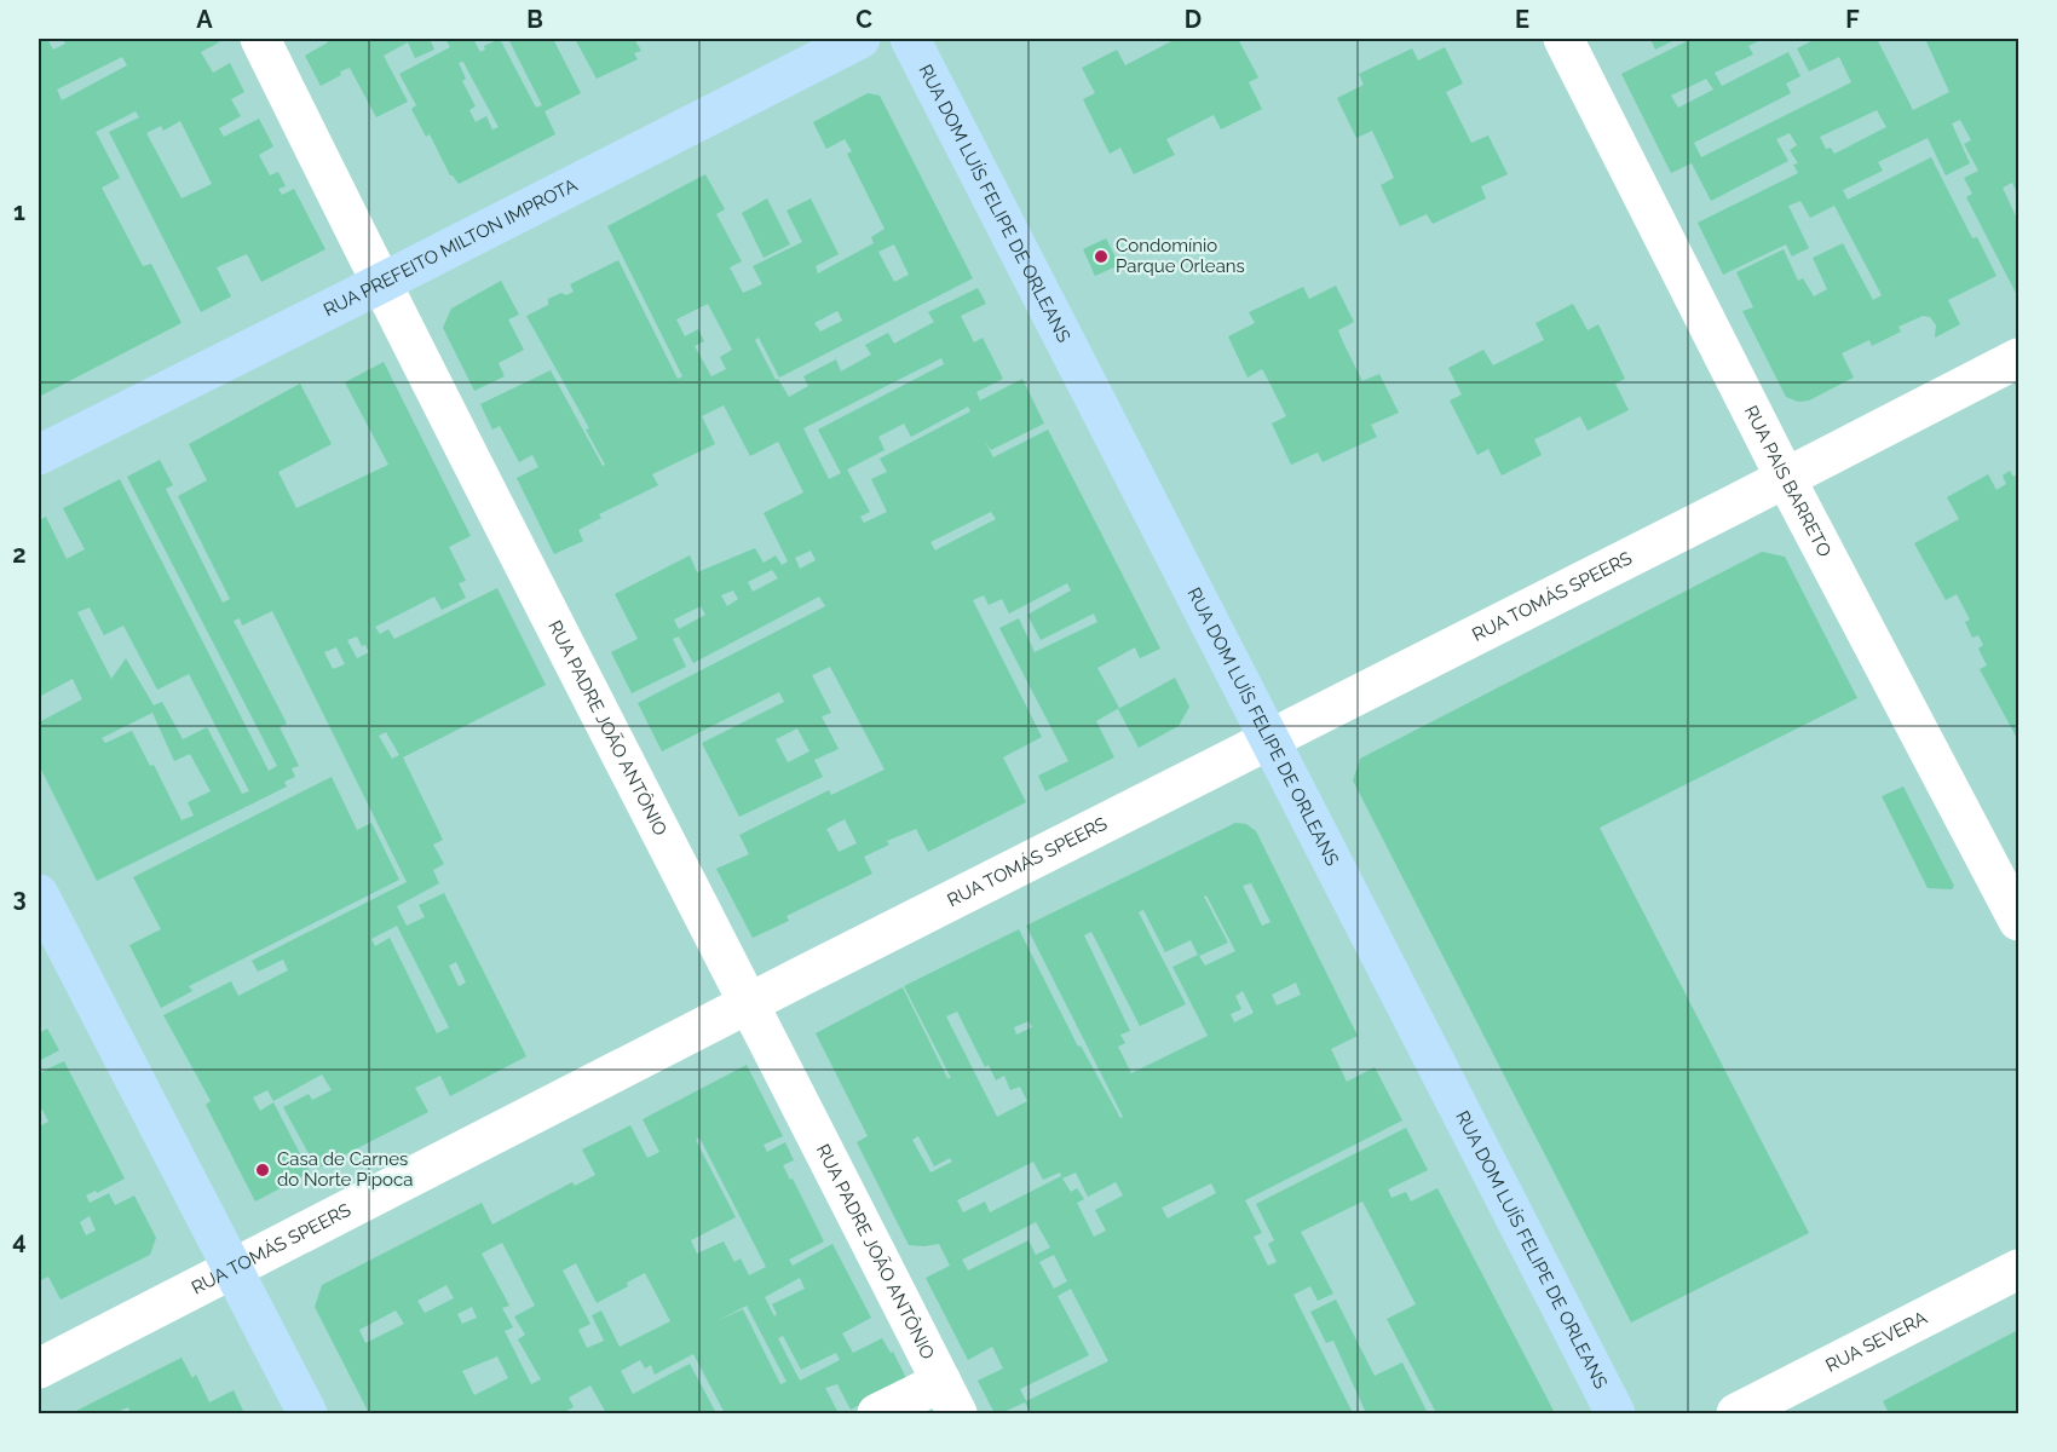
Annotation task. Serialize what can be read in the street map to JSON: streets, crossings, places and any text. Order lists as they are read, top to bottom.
{
  "streets": {
    "street": [
      "RUA DOM LUÍS FELIPE DE ORLEANS",
      "RUA PREFEITO MILTON IMPROTA",
      "RUA PAIS BARRETO",
      "RUA TOMÁS SPEERS",
      "RUA PADRE JOÃO ANTÔNIO",
      "RUA SEVERA"
    ]
  },
  "crossings": [
    ["RUA DOM LUÍS FELIPE DE ORLEANS", "RUA TOMÁS SPEERS"],
    ["RUA PREFEITO MILTON IMPROTA", "RUA PADRE JOÃO ANTÔNIO"],
    ["RUA PAIS BARRETO", "RUA TOMÁS SPEERS"],
    ["RUA TOMÁS SPEERS", "RUA PADRE JOÃO ANTÔNIO"]
  ],
  "places": ["Condomínio Parque Orleans", "Casa de Carnes do Norte Pipoca"],
  "grid": {
    "columns": [
      "A",
      "B",
      "C",
      "D",
      "E",
      "F"
    ],
    "rows": [
      "1",
      "2",
      "3",
      "4"
    ]
  }
}
